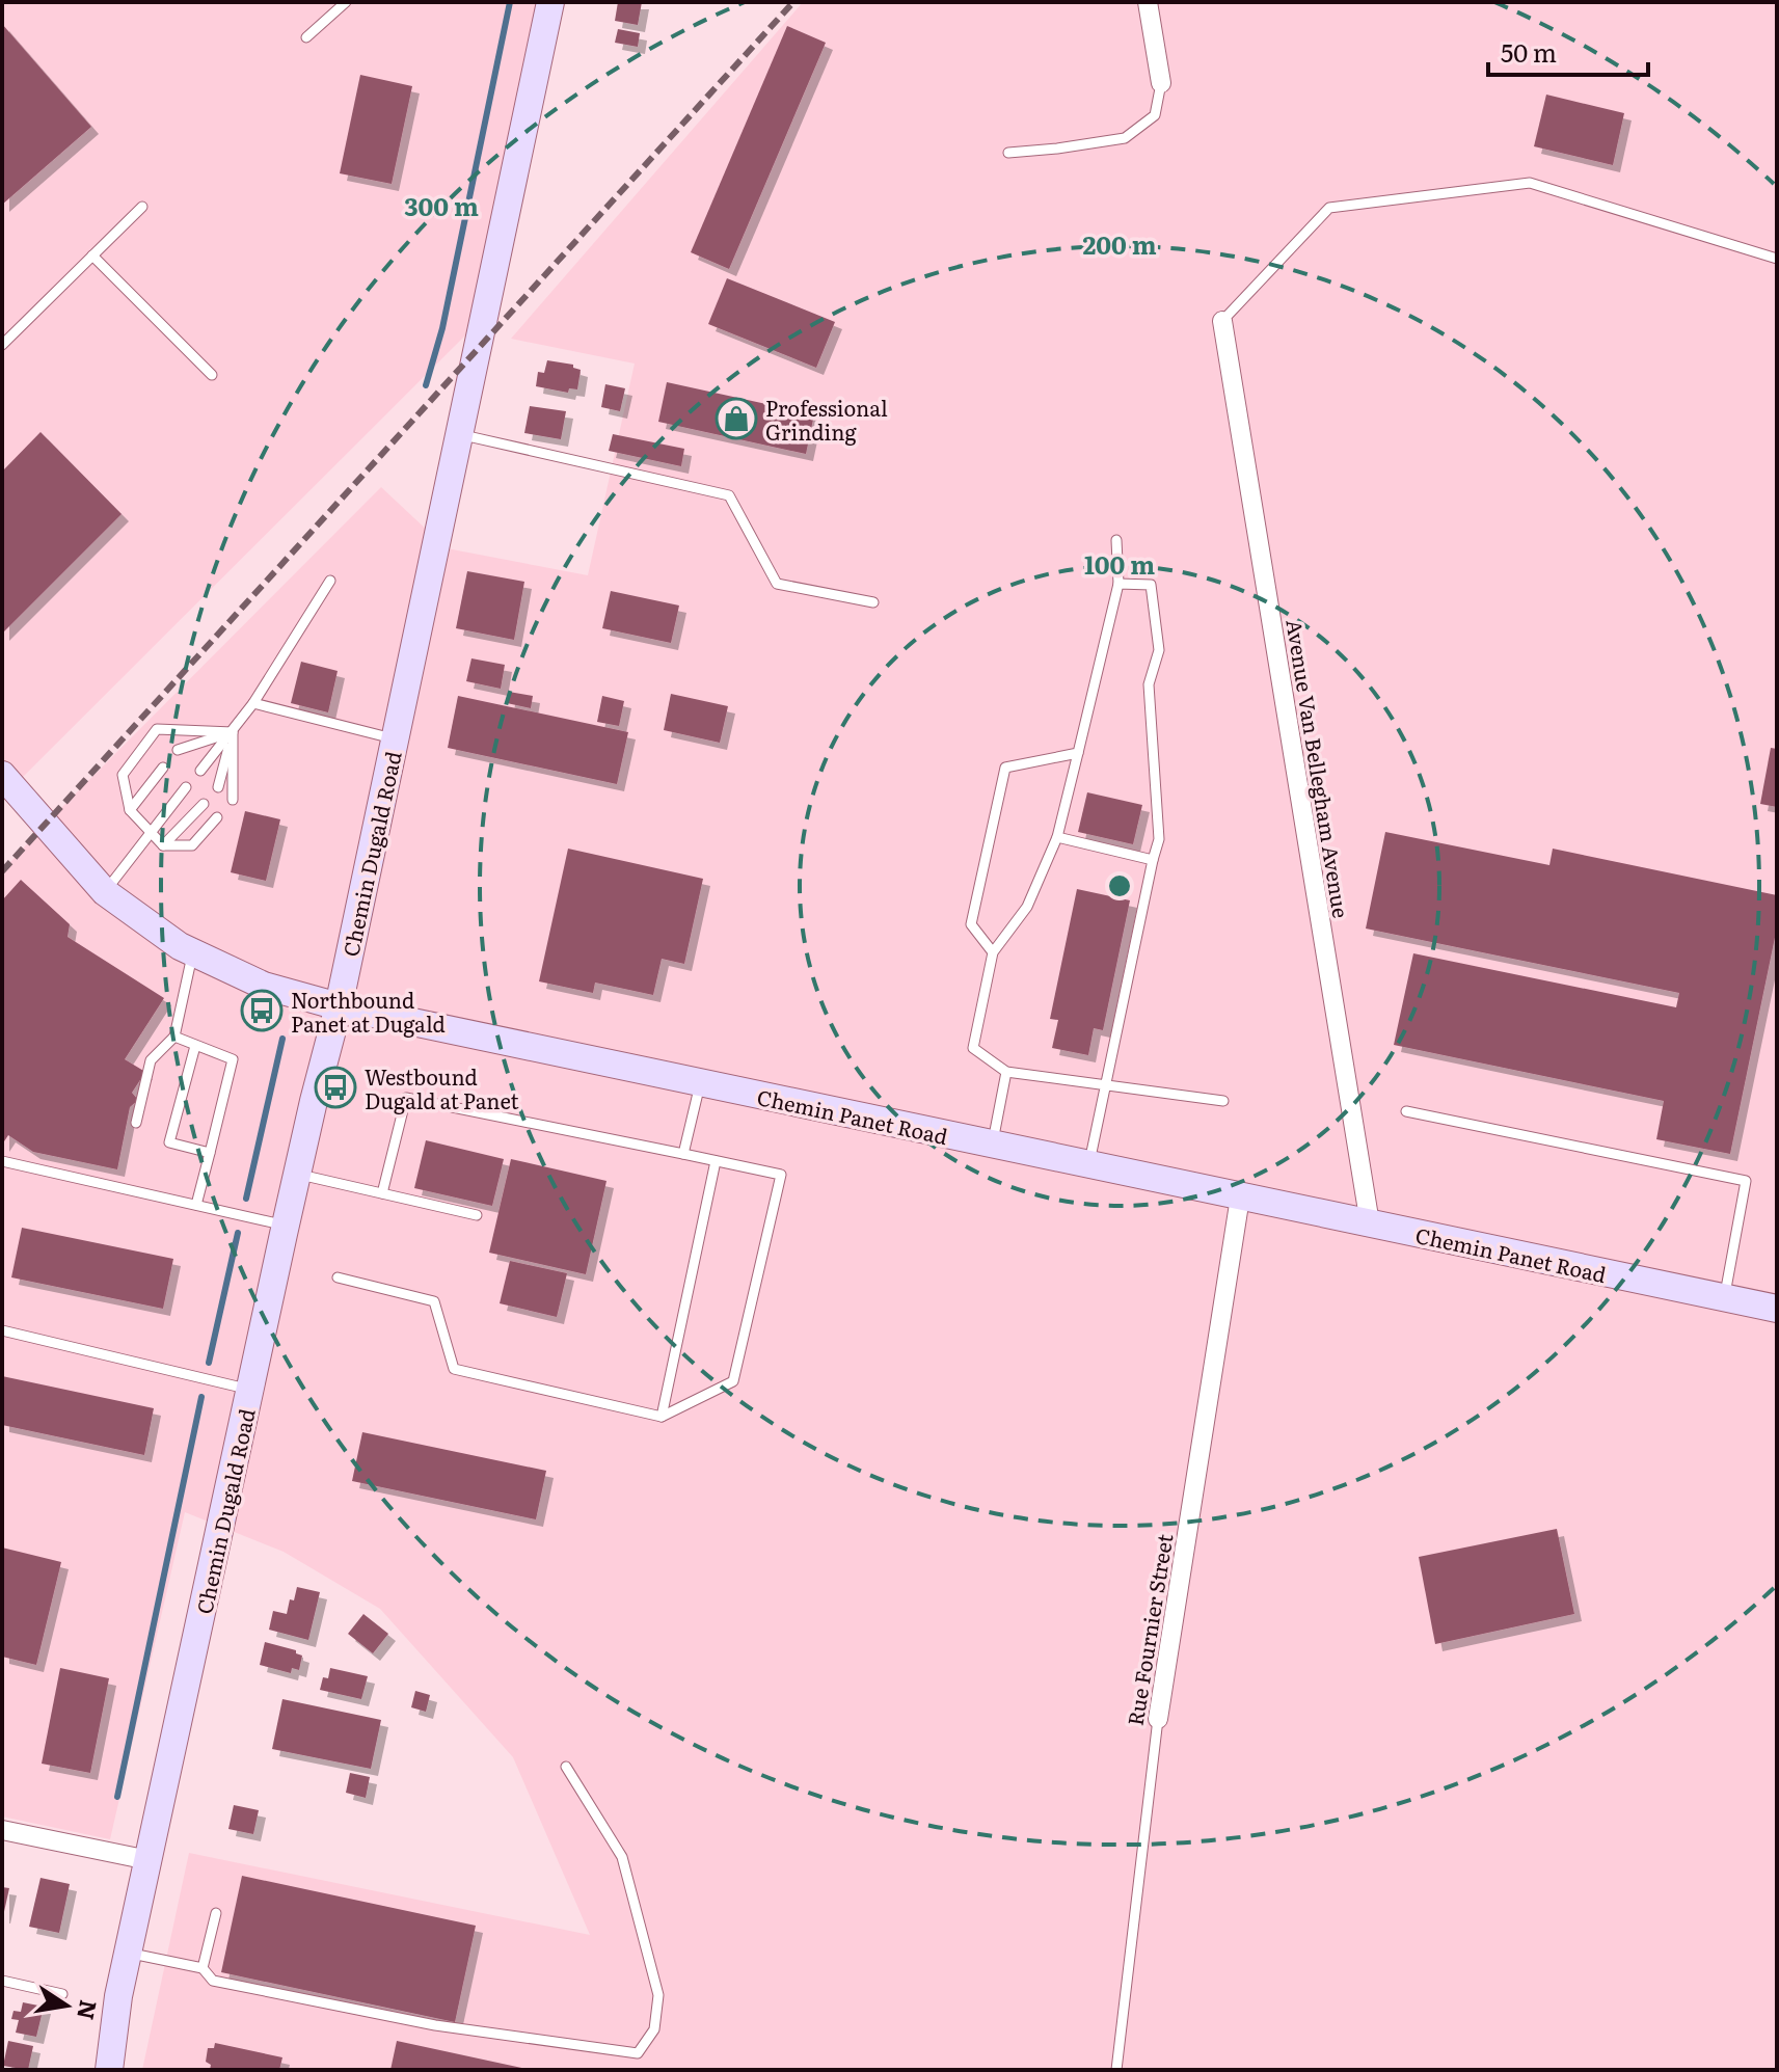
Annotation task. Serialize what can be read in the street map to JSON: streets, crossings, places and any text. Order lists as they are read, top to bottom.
{
  "streets": {
    "street": [
      "Avenue Van Bellegham Avenue",
      "Chemin Dugald Road",
      "Chemin Panet Road",
      "Rue Fournier Street"
    ]
  },
  "crossings": [
    ["Avenue Van Bellegham Avenue", "Chemin Panet Road"],
    ["Chemin Dugald Road", "Chemin Panet Road"],
    ["Chemin Panet Road", "Rue Fournier Street"]
  ],
  "places": {
    "shop": ["Professional Grinding"],
    "bus stop": ["Northbound Panet at Dugald", "Westbound Dugald at Panet"]
  },
  "scale_bar": "50 m",
  "north": "right",
  "rings": ["300 m", "200 m", "100 m"]
}
